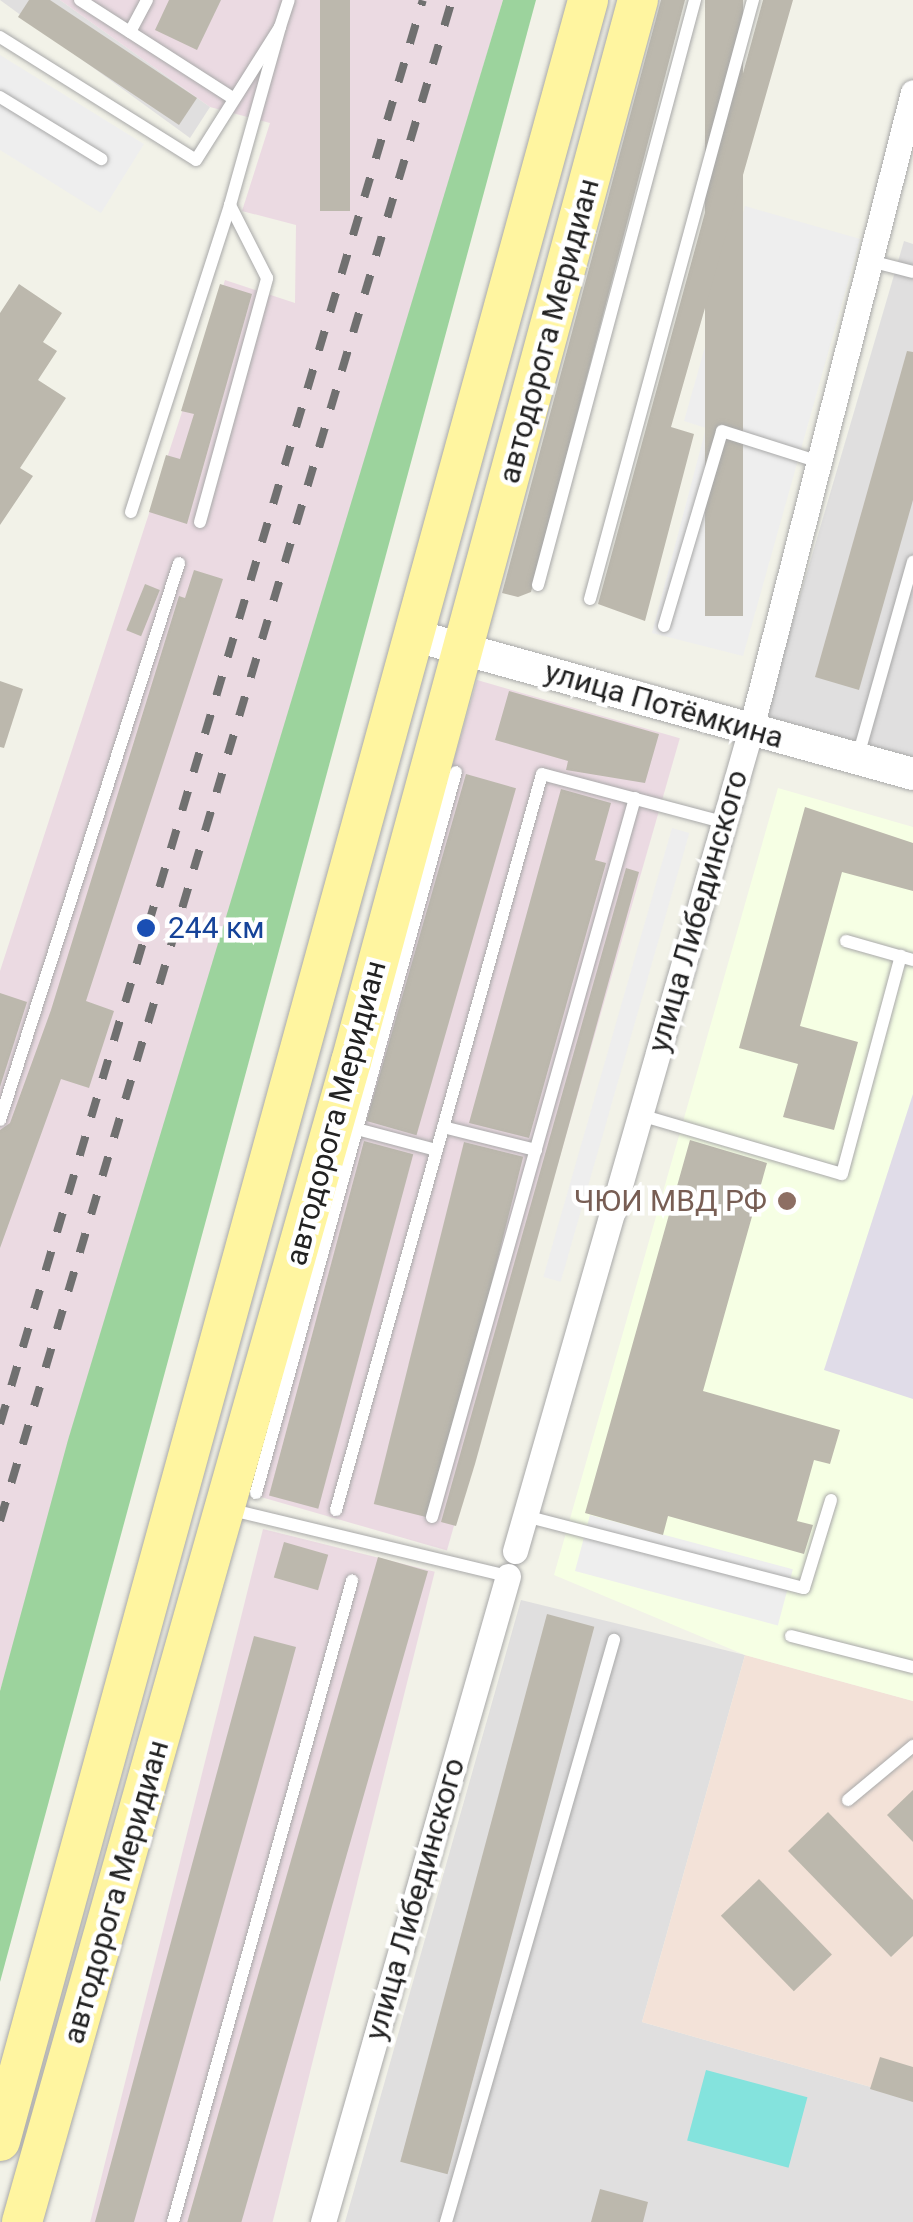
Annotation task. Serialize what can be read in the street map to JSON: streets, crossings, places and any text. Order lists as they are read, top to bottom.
{
  "streets": {
    "main road": ["автодорога Меридиан"],
    "street": ["улица Потёмкина", "улица Либединского"]
  },
  "crossings": [
    ["автодорога Меридиан", "улица Потёмкина"],
    ["улица Потёмкина", "улица Либединского"]
  ],
  "places": ["244 км", "ЧЮИ МВД РФ"]
}
